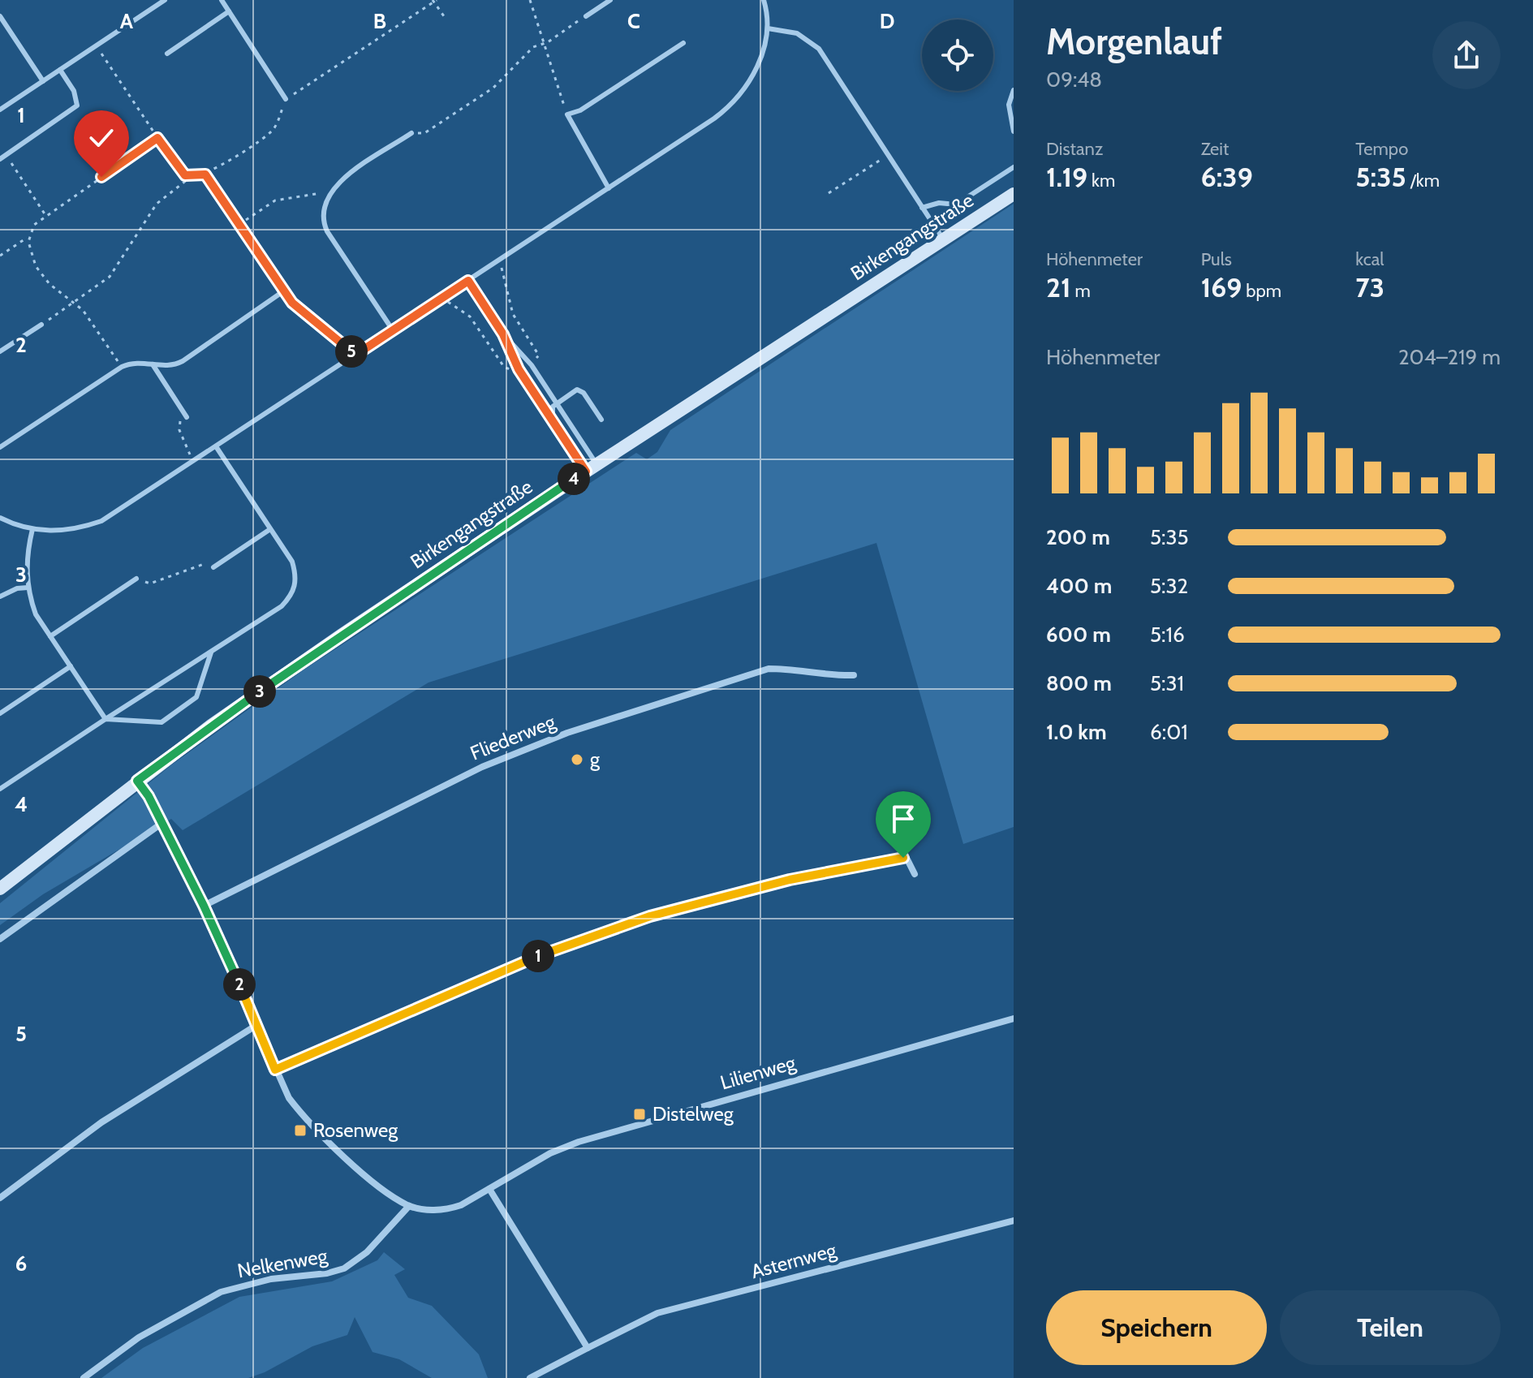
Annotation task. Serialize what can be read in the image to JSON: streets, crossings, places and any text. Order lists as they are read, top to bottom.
{
  "streets": {
    "street": [
      "Birkengangstraße",
      "Fliederweg",
      "Lilienweg",
      "Asternweg",
      "Nelkenweg"
    ]
  },
  "crossings": [
    ["Lilienweg", "Nelkenweg"]
  ],
  "places": {
    "other": ["g"],
    "transit": ["Distelweg", "Rosenweg"]
  },
  "page": {
    "heading": ["Morgenlauf", "09:48"],
    "stats": [
      ["Distanz", "1.19 km"],
      ["Zeit", "6:39"],
      ["Tempo", "5:35 /km"],
      ["Höhenmeter", "21 m"],
      ["Puls", "169 bpm"],
      ["kcal", "73"]
    ],
    "chart": ["Höhenmeter", "204–219 m"],
    "pins": [
      "5",
      "4",
      "3",
      "1",
      "2"
    ],
    "list": [
      {
        "name": "200 m",
        "note": "5:35"
      },
      {
        "name": "400 m",
        "note": "5:32"
      },
      {
        "name": "600 m",
        "note": "5:16"
      },
      {
        "name": "800 m",
        "note": "5:31"
      },
      {
        "name": "1.0 km",
        "note": "6:01"
      }
    ],
    "buttons": ["Speichern", "Teilen"]
  },
  "grid": {
    "columns": [
      "A",
      "B",
      "C",
      "D"
    ],
    "rows": [
      "1",
      "2",
      "3",
      "4",
      "5",
      "6"
    ]
  }
}
